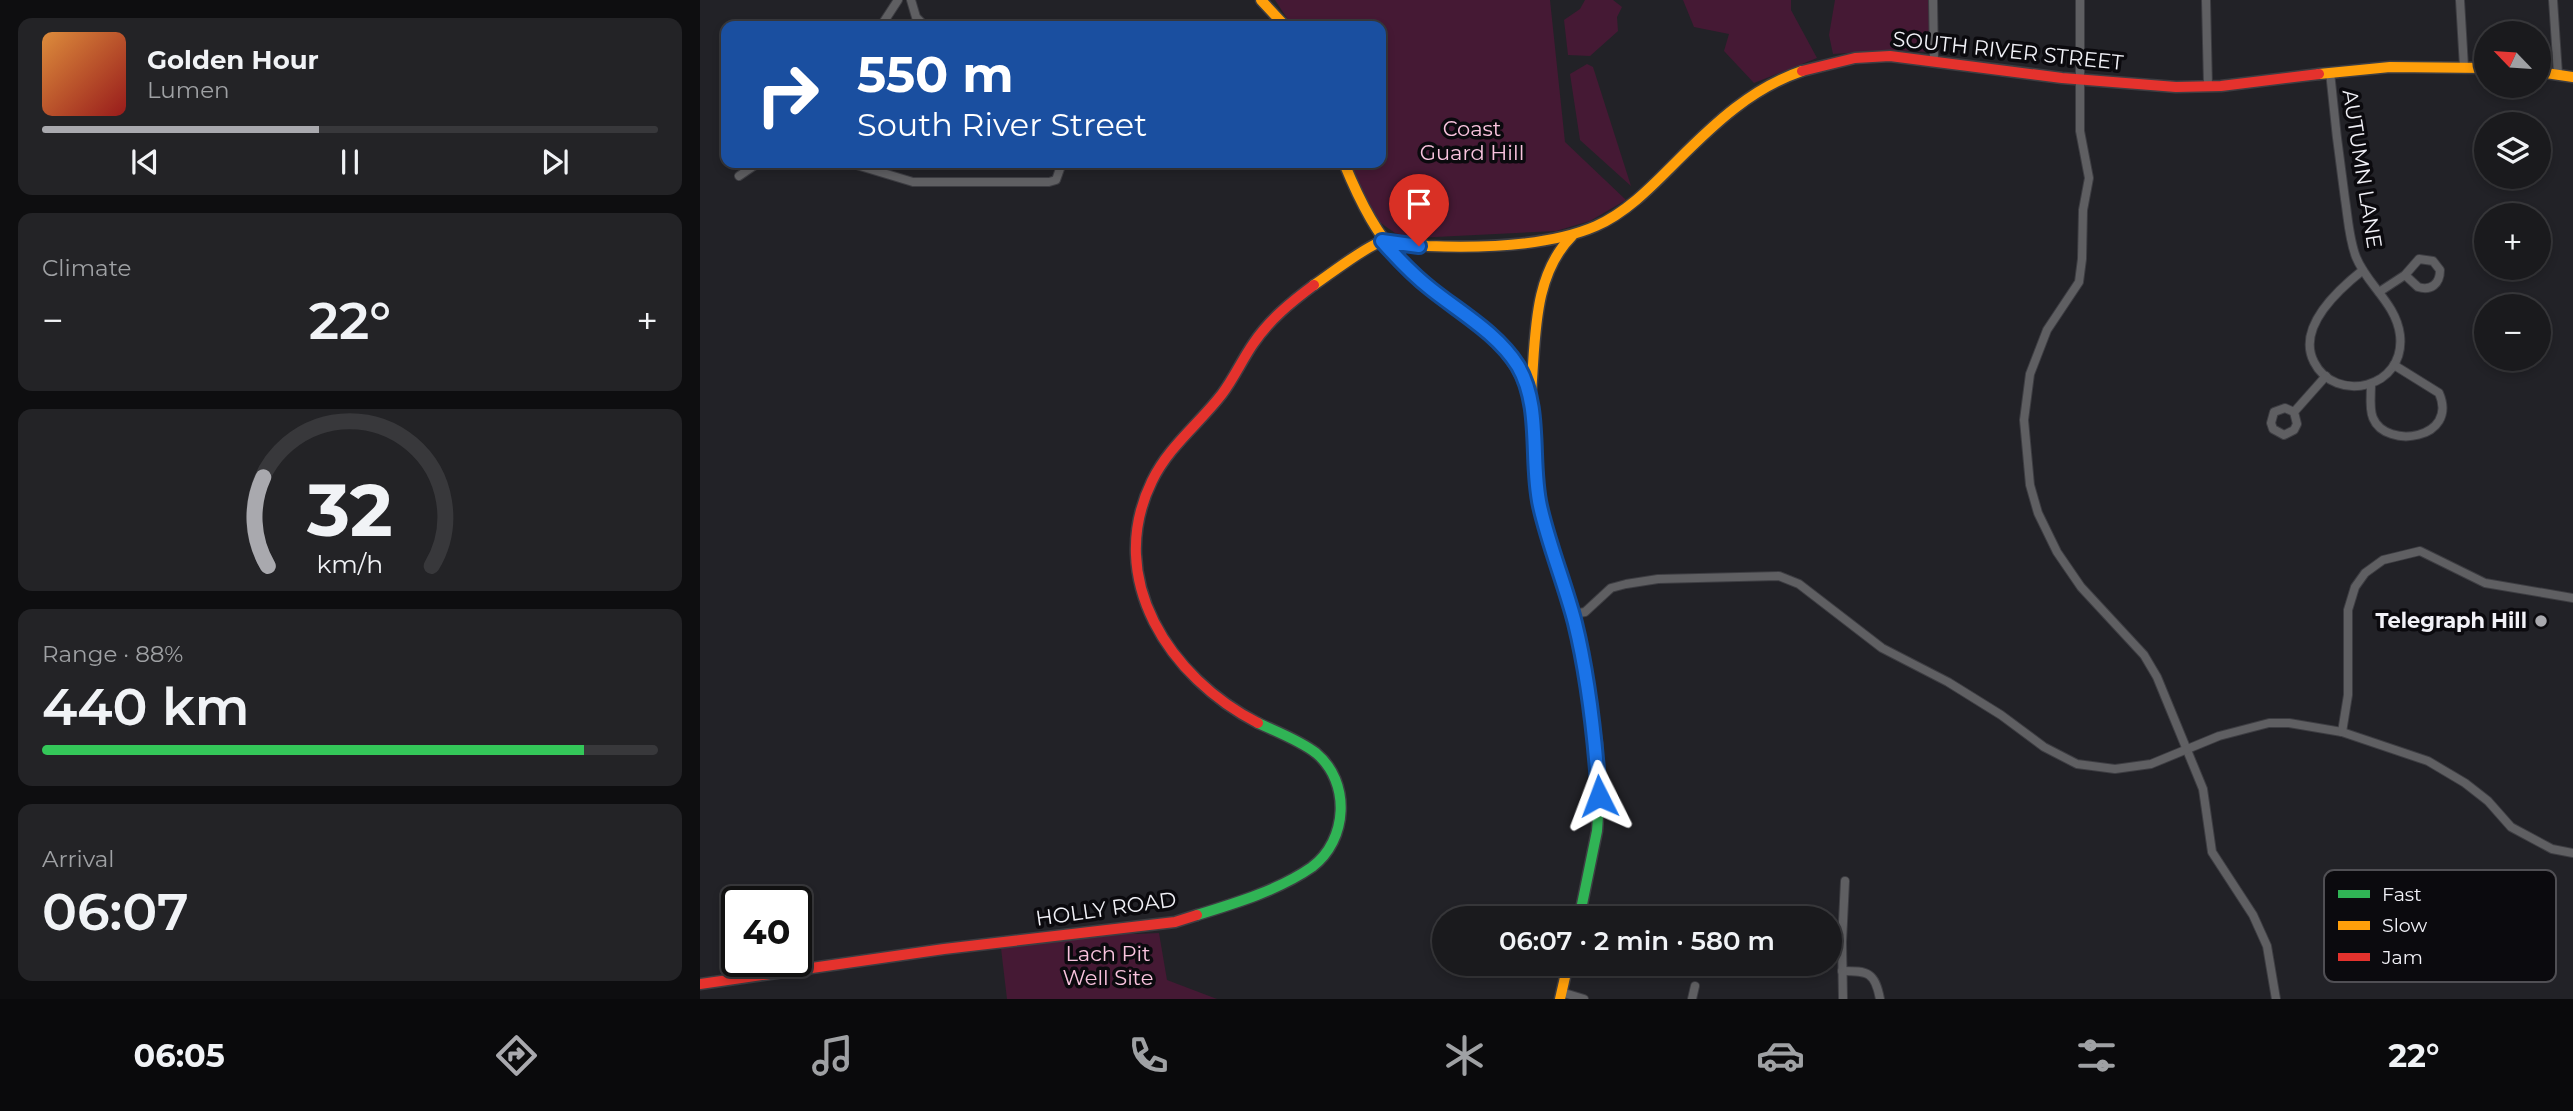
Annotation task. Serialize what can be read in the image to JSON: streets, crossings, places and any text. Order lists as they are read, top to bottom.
{
  "streets": {
    "street": ["SOUTH RIVER STREET", "AUTUMN LANE", "HOLLY ROAD"]
  },
  "crossings": [
    ["SOUTH RIVER STREET", "AUTUMN LANE"],
    ["SOUTH RIVER STREET", "HOLLY ROAD"]
  ],
  "parks": ["Coast Guard Hill", "Lach Pit Well Site"],
  "places": ["Telegraph Hill"],
  "legend": ["Fast", "Slow", "Jam"],
  "north": "top left",
  "page": {
    "map_buttons": ["+", "−"],
    "turn": ["550 m", "South River Street"],
    "song": ["Golden Hour", "Lumen"],
    "tile": [
      "Climate",
      ["Range · 88%", "440 km"],
      ["Arrival", "06:07"]
    ],
    "heat": ["−", "22°", "+"],
    "limit": "40",
    "trip": "06:07 · 2 min · 580 m",
    "tabs": ["06:05", "22°"],
    "gauge": ["32", "km/h"]
  }
}
